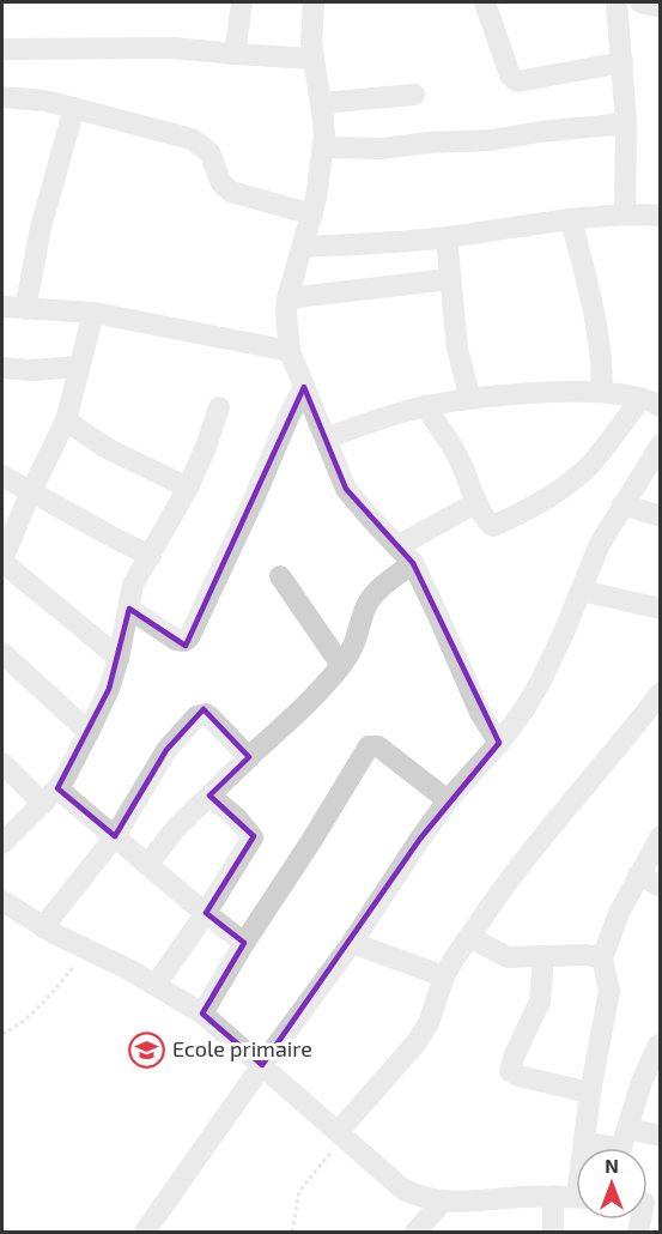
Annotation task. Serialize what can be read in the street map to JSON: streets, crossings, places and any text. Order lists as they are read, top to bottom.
{
  "places": {
    "school or university": ["Ecole primaire"]
  },
  "north": "top"
}
